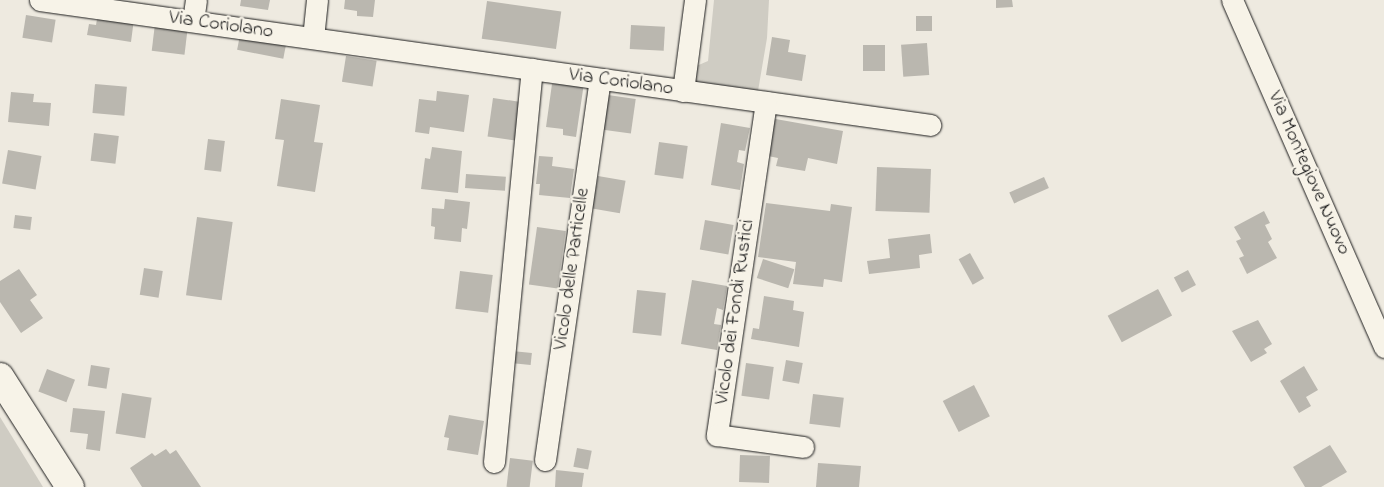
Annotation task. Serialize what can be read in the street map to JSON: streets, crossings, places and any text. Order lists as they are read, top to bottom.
{
  "streets": {
    "street": [
      "Via Coriolano",
      "Via Montegiove Nuovo",
      "Vicolo delle Particelle",
      "Vicolo dei Fondi Rustici"
    ]
  },
  "crossings": [
    ["Via Coriolano", "Vicolo delle Particelle"],
    ["Via Coriolano", "Vicolo dei Fondi Rustici"]
  ]
}
